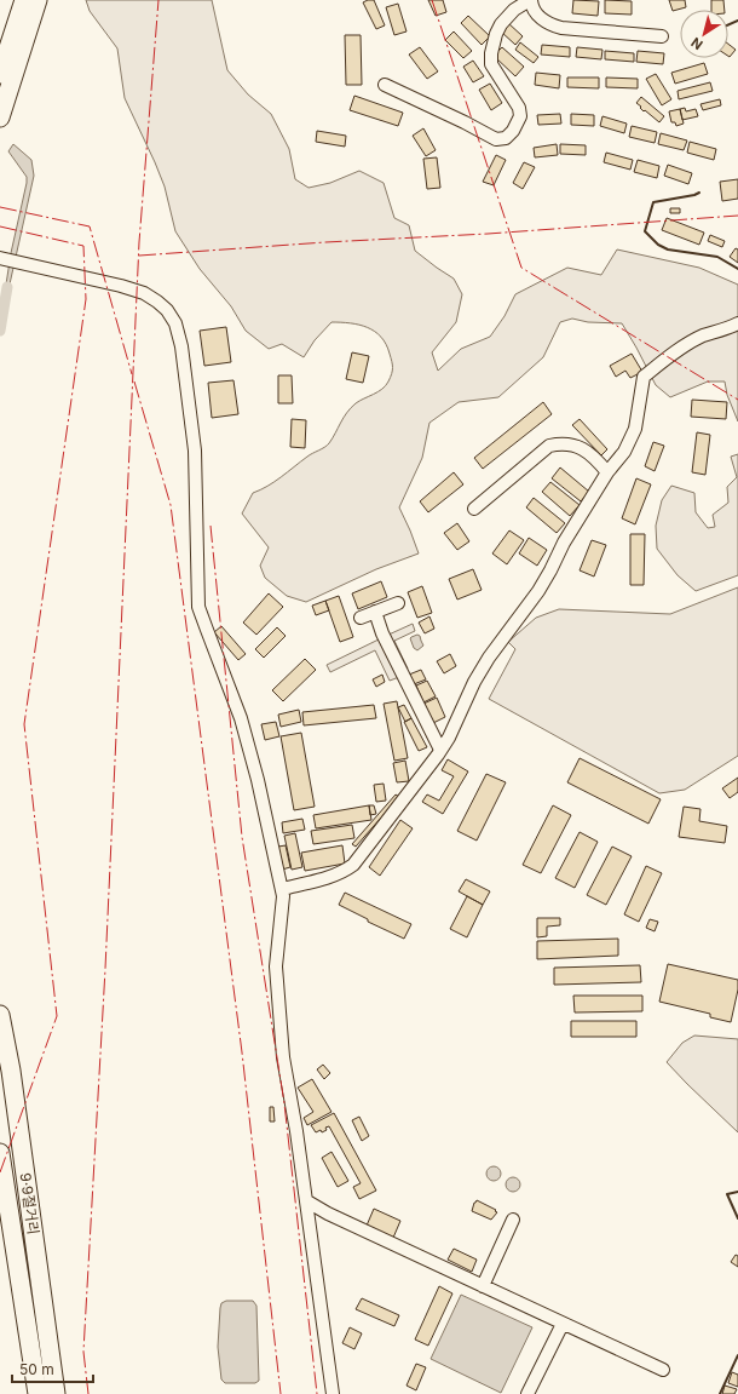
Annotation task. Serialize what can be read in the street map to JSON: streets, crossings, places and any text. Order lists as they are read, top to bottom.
{
  "streets": {
    "highway": ["9·9절거리"]
  },
  "scale_bar": "50 m",
  "north": "bottom left"
}
